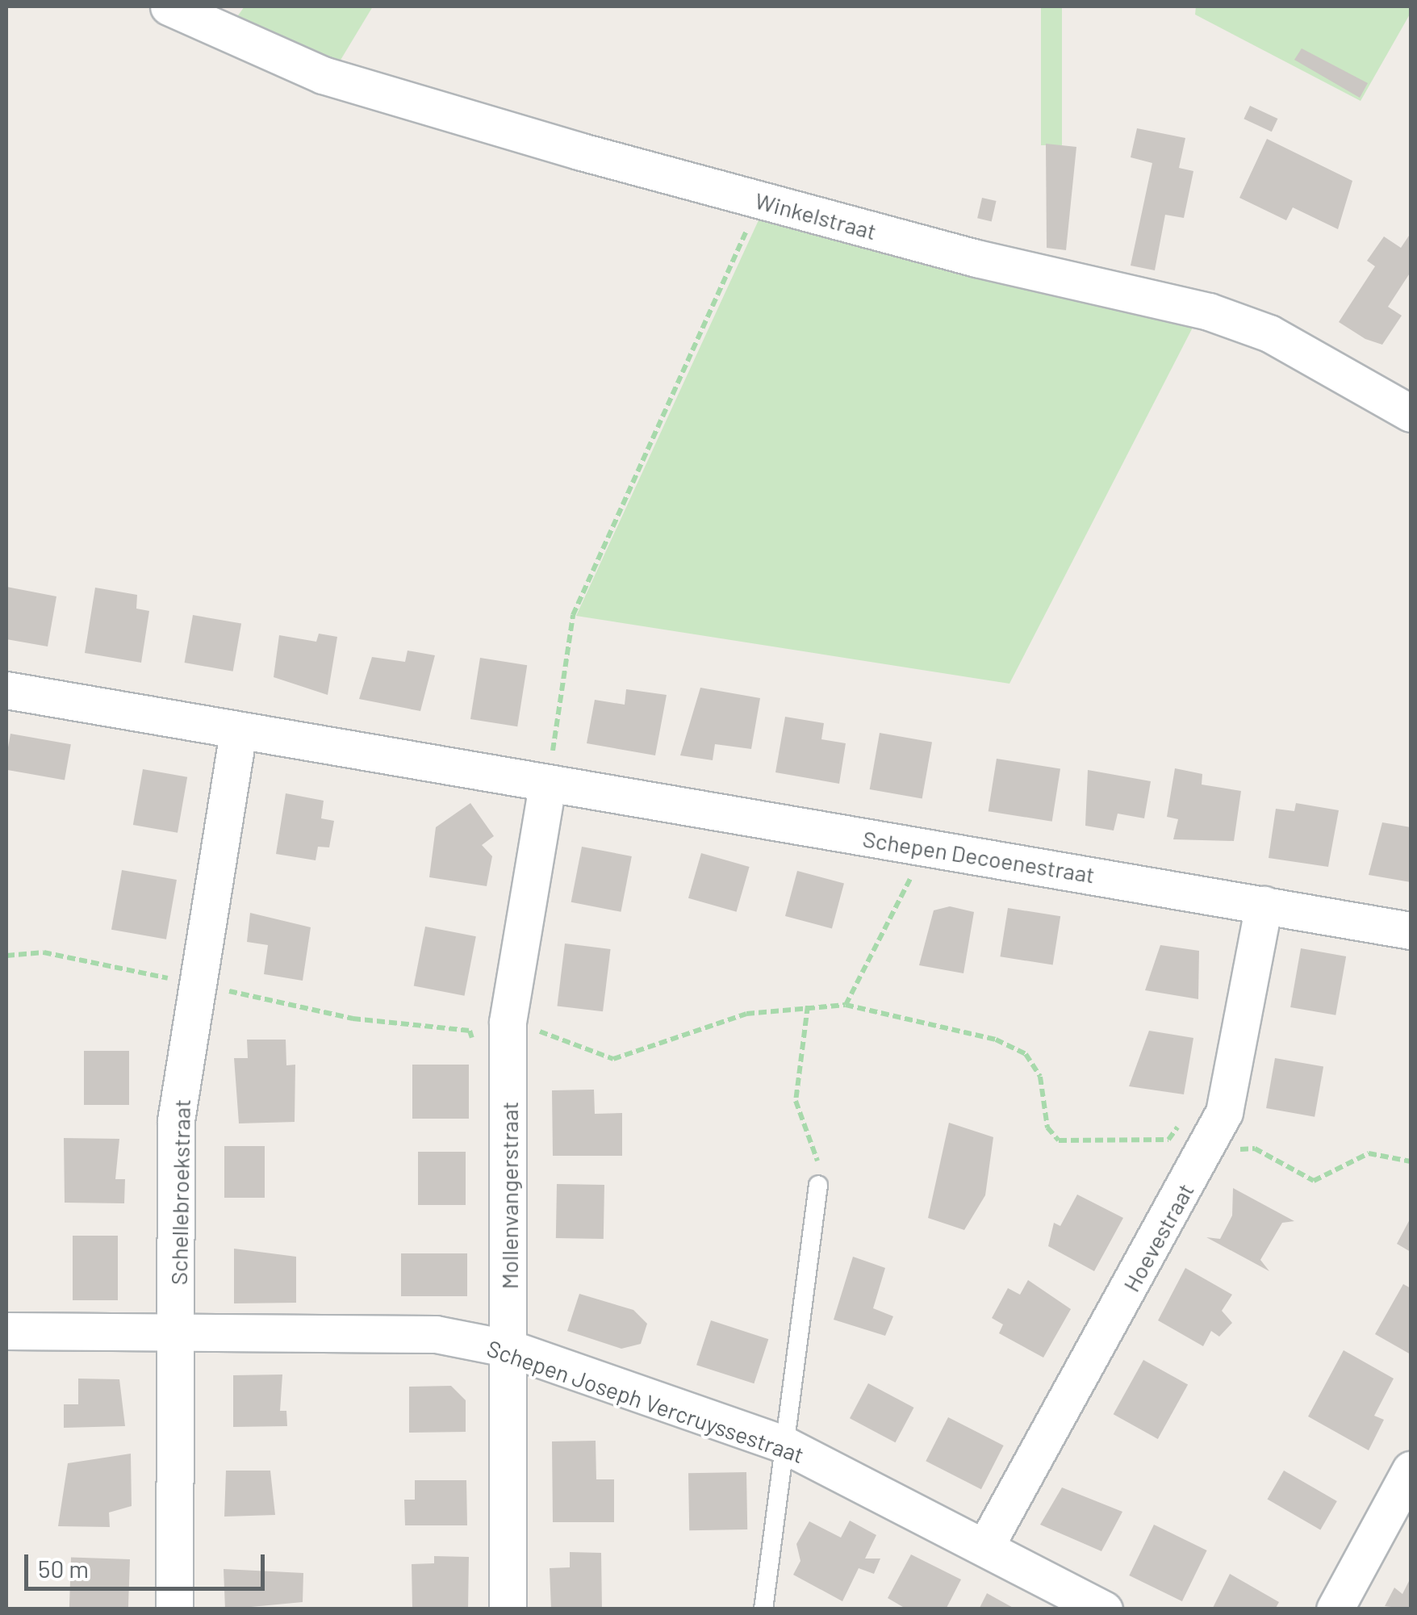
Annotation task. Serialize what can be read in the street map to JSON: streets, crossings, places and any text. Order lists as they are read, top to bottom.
{
  "streets": {
    "street": [
      "Winkelstraat",
      "Schepen Decoenestraat",
      "Schellebroekstraat",
      "Mollenvangerstraat",
      "Hoevestraat",
      "Schepen Joseph Vercruyssestraat"
    ]
  },
  "crossings": [
    ["Schepen Decoenestraat", "Mollenvangerstraat"],
    ["Schepen Decoenestraat", "Hoevestraat"],
    ["Schellebroekstraat", "Schepen Joseph Vercruyssestraat"],
    ["Mollenvangerstraat", "Schepen Joseph Vercruyssestraat"],
    ["Hoevestraat", "Schepen Joseph Vercruyssestraat"]
  ],
  "scale_bar": "50 m"
}
